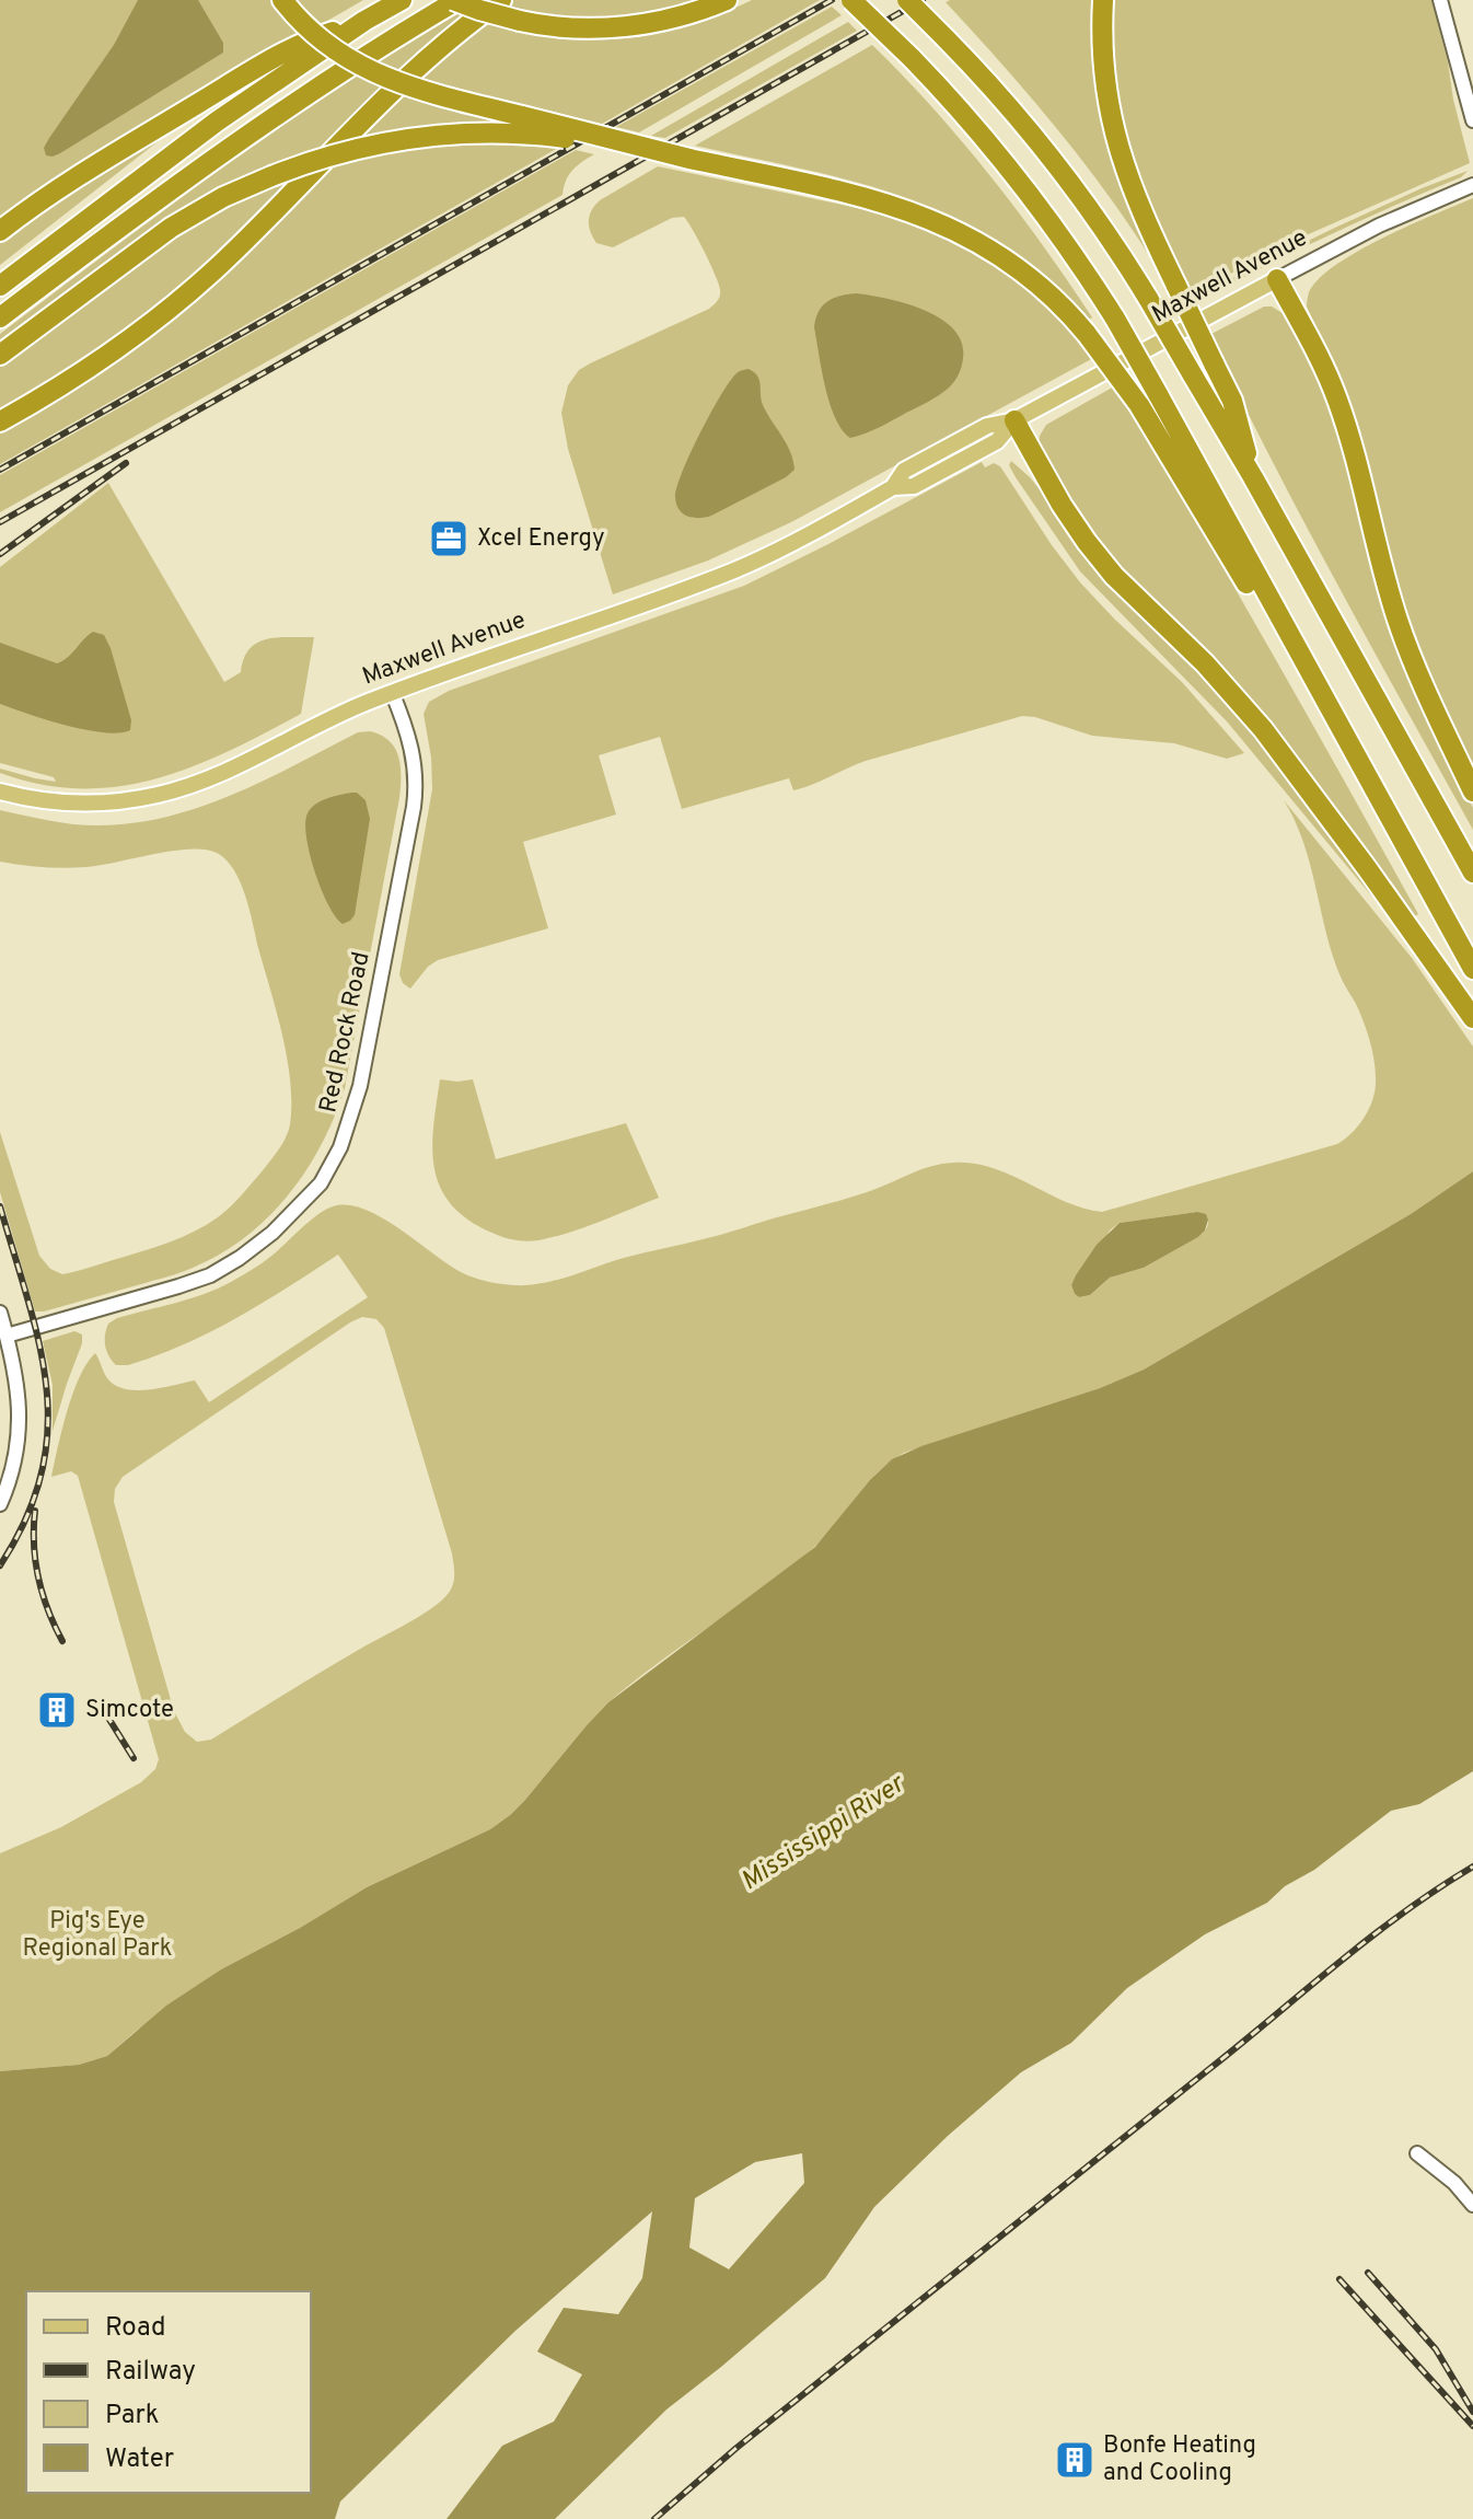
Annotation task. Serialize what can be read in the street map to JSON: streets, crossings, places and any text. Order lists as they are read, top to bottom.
{
  "streets": {
    "main road": ["Maxwell Avenue"],
    "street": ["Red Rock Road"]
  },
  "crossings": [
    ["Maxwell Avenue", "Red Rock Road"]
  ],
  "water": ["Mississippi River"],
  "parks": ["Pig's Eye Regional Park"],
  "places": {
    "office": ["Xcel Energy"],
    "building": ["Simcote", "Bonfe Heating and Cooling"]
  },
  "legend": [
    "Road",
    "Railway",
    "Park",
    "Water"
  ]
}
